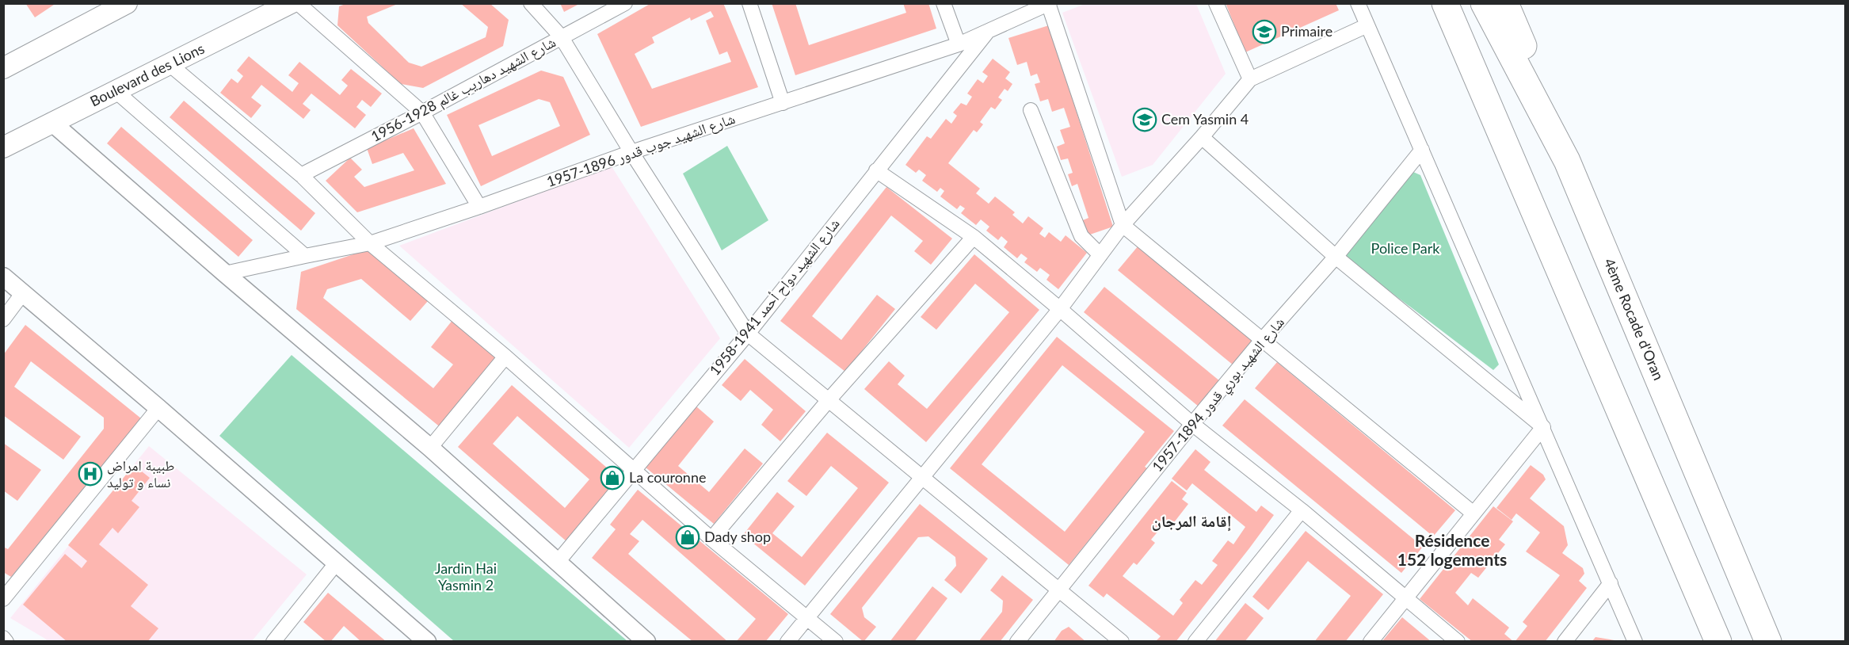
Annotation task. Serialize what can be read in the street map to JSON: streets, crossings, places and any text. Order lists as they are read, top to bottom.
{
  "streets": {
    "highway": ["4ème Rocade d'Oran"],
    "main road": ["Boulevard des Lions"],
    "street": [
      "شارع الشهيد دهاريب غالم 1928-1956",
      "شارع الشهيد جوب قدور 1896-1957",
      "شارع الشهيد دواح أحمد 1941-1958",
      "شارع الشهيد بوري قدور 1894-1957"
    ]
  },
  "crossings": [
    ["شارع الشهيد جوب قدور 1896-1957", "شارع الشهيد دواح أحمد 1941-1958"]
  ],
  "districts": ["إقامة المرجان", "Résidence 152 logements"],
  "parks": ["Police Park", "Jardin Hai Yasmin 2"],
  "places": {
    "school or university": ["Primaire", "Cem Yasmin 4"],
    "hospital": ["طبيبة امراض نساء و توليد"],
    "shop": ["La couronne", "Dady shop"]
  }
}
